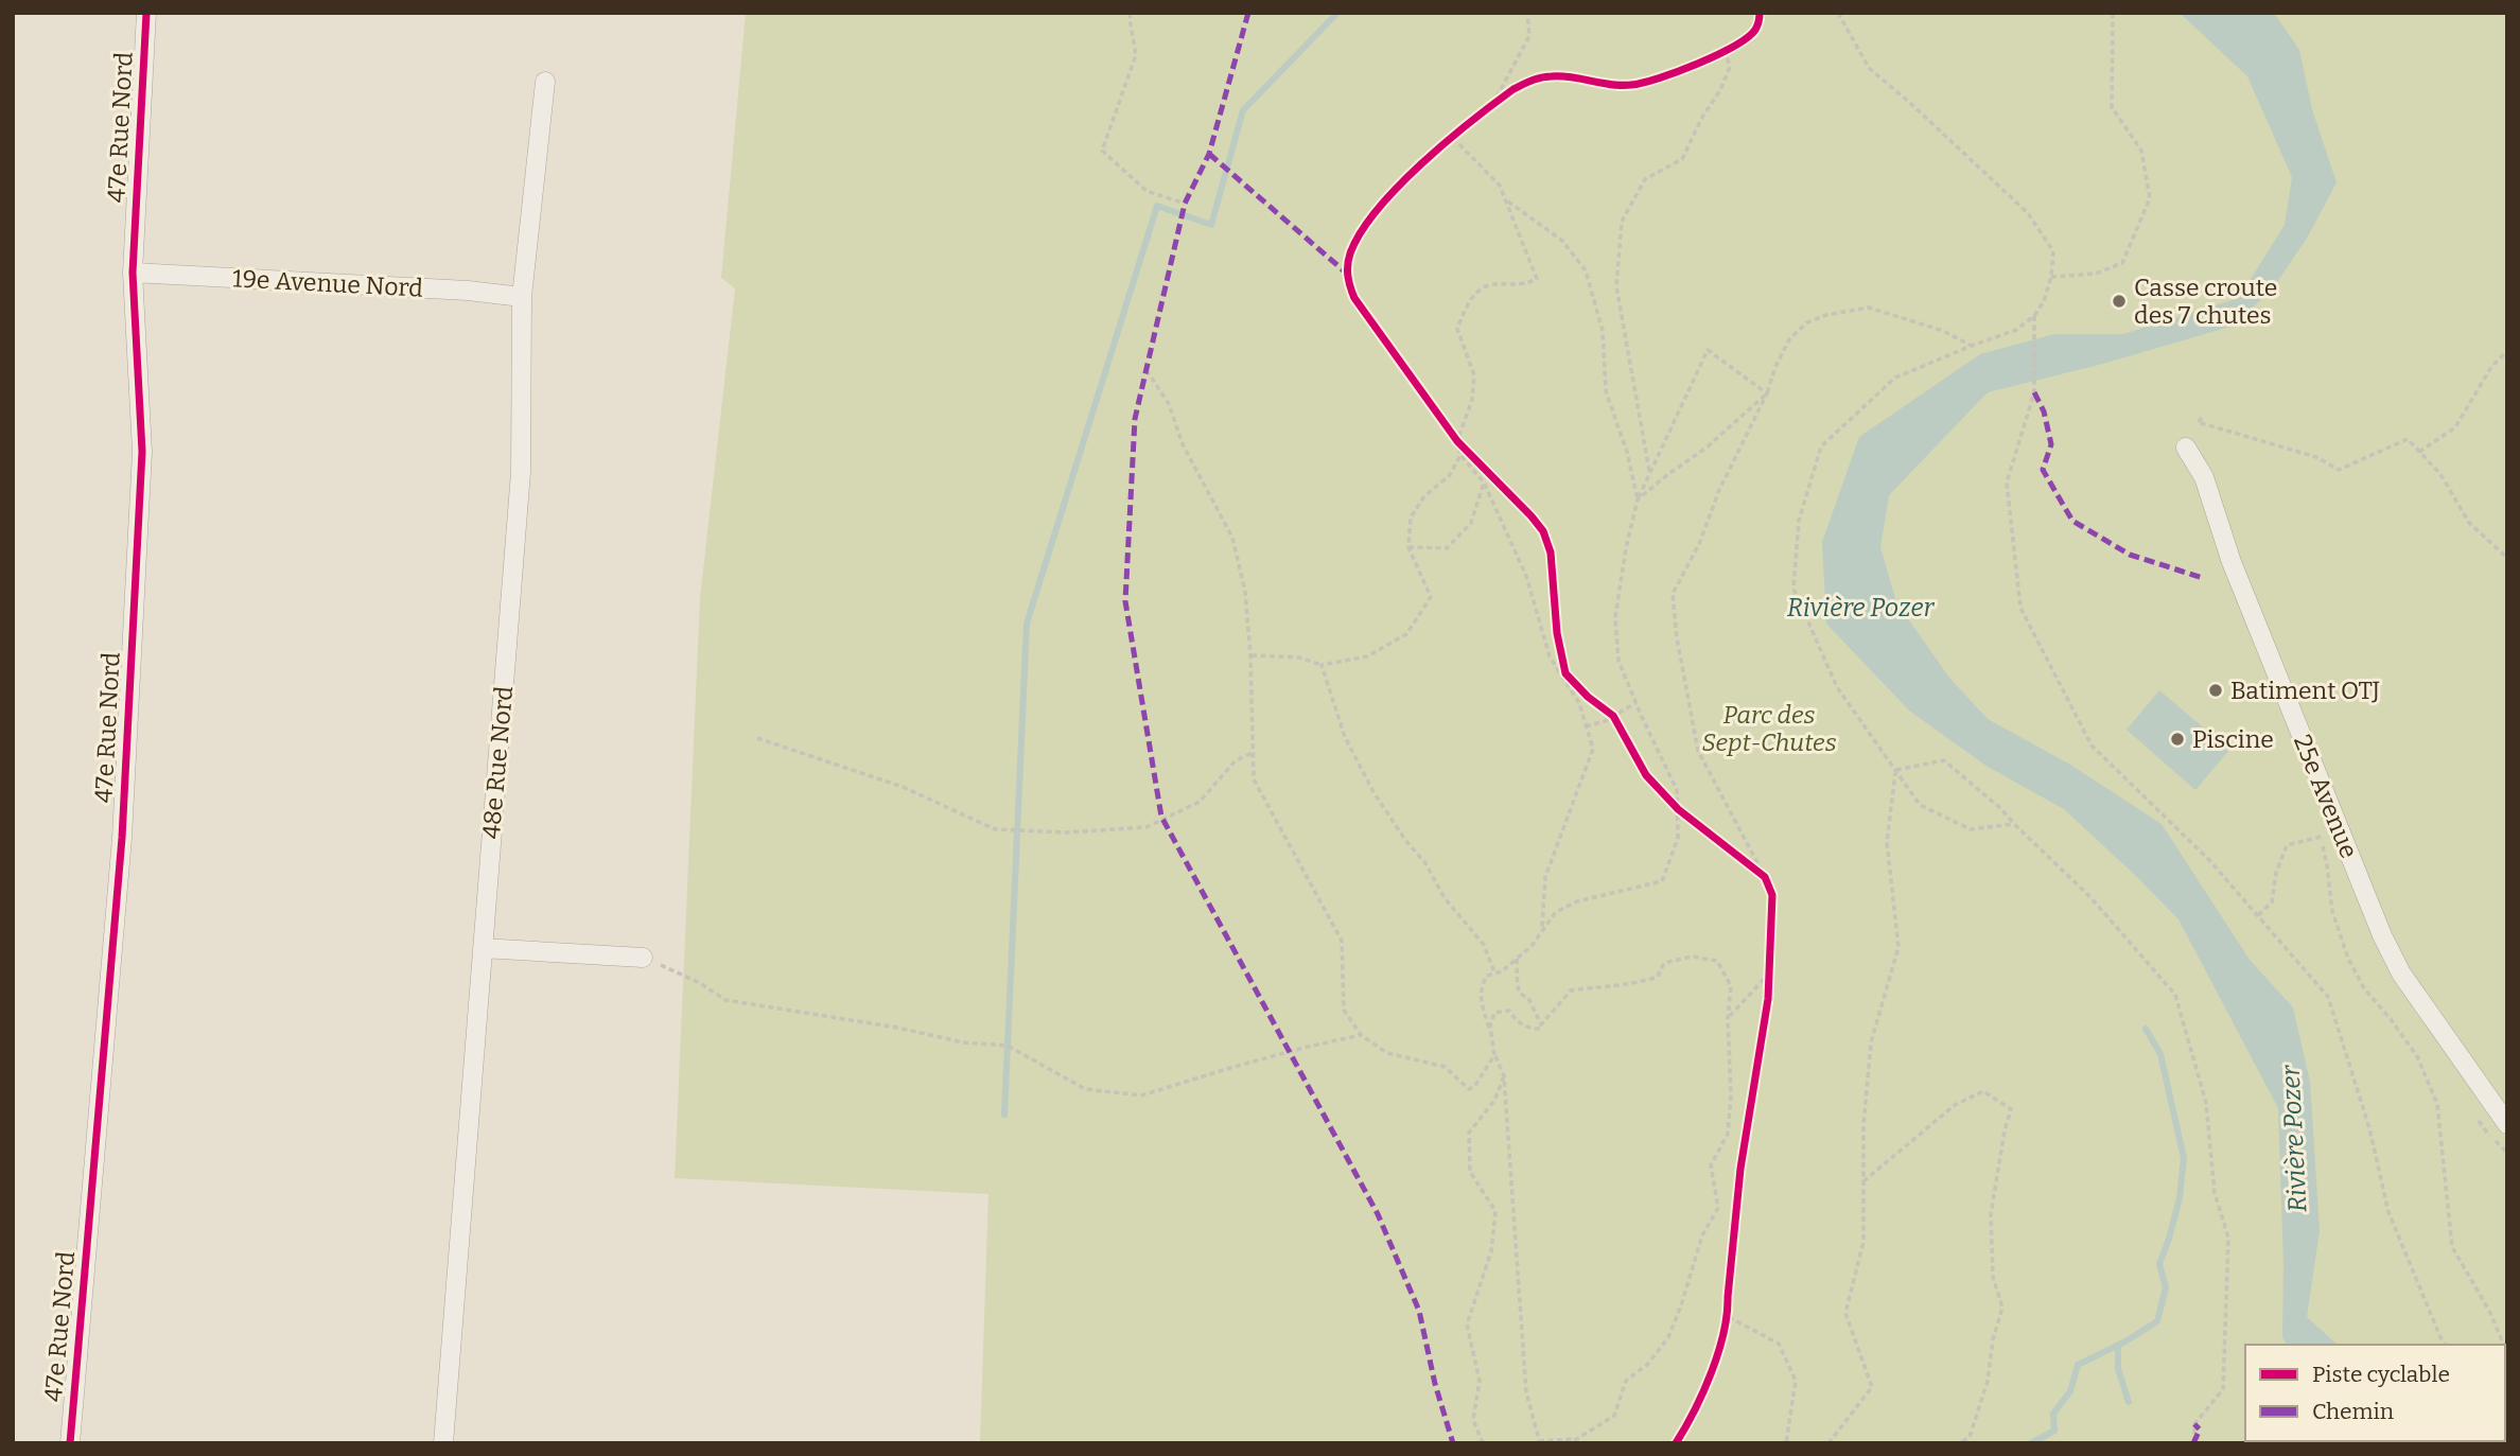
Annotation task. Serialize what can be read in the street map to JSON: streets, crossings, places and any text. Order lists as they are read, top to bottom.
{
  "streets": {
    "street": [
      "47e Rue Nord",
      "19e Avenue Nord",
      "48e Rue Nord",
      "25e Avenue"
    ]
  },
  "crossings": [
    ["47e Rue Nord", "19e Avenue Nord"],
    ["19e Avenue Nord", "48e Rue Nord"]
  ],
  "water": ["Rivière Pozer"],
  "parks": ["Parc des Sept-Chutes"],
  "places": ["Casse croute des 7 chutes", "Batiment OTJ", "Piscine"],
  "legend": ["Piste cyclable", "Chemin"]
}
